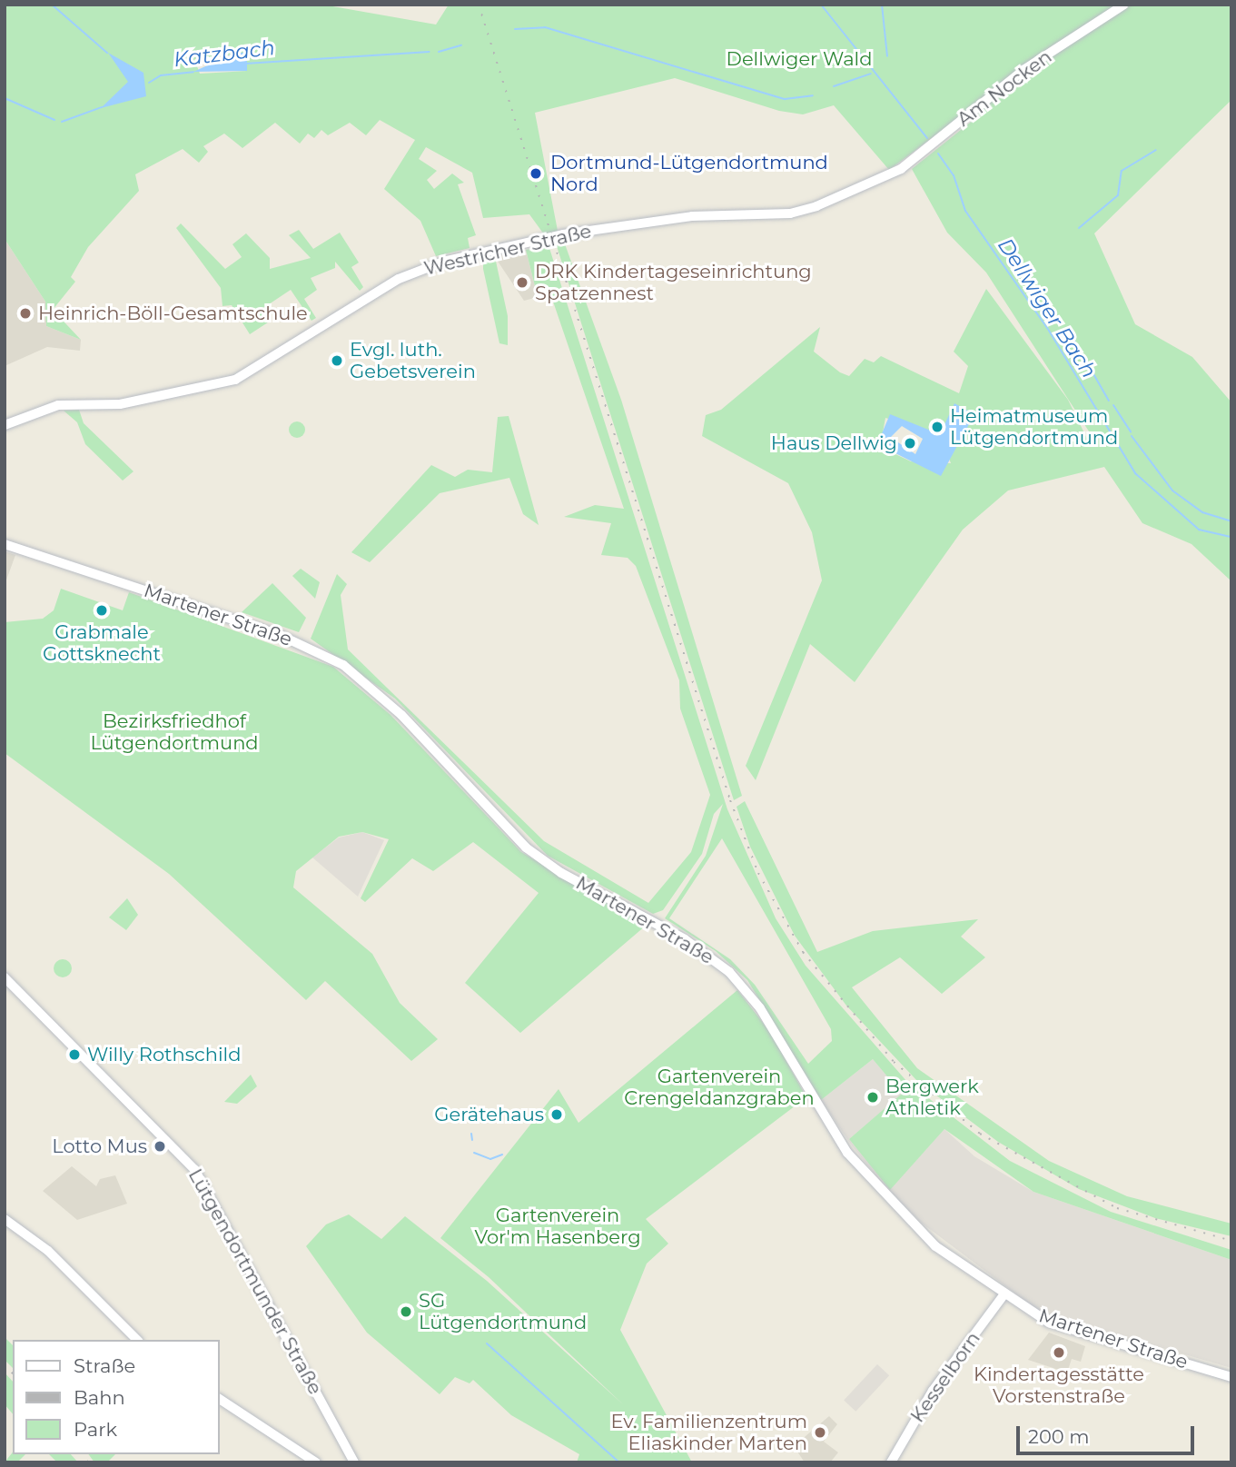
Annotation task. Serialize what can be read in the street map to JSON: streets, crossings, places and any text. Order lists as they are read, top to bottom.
{
  "streets": {
    "street": [
      "Am Nocken",
      "Westricher Straße",
      "Martener Straße",
      "Lütgendortmunder Straße",
      "Kesselborn"
    ]
  },
  "crossings": [
    ["Am Nocken", "Westricher Straße"],
    ["Martener Straße", "Kesselborn"]
  ],
  "water": ["Katzbach", "Dellwiger Bach"],
  "parks": [
    "Dellwiger Wald",
    "Bezirksfriedhof Lütgendortmund",
    "Gartenverein Crengeldanzgraben",
    "Gartenverein Vor'm Hasenberg"
  ],
  "places": [
    "Dortmund-Lütgendortmund Nord",
    "DRK Kindertageseinrichtung Spatzennest",
    "Heinrich-Böll-Gesamtschule",
    "Evgl. luth. Gebetsverein",
    "Heimatmuseum Lütgendortmund",
    "Haus Dellwig",
    "Grabmale Gottsknecht",
    "Willy Rothschild",
    "Bergwerk Athletik",
    "Gerätehaus",
    "Lotto Mus",
    "SG Lütgendortmund",
    "Kindertagesstätte Vorstenstraße",
    "Ev. Familienzentrum Eliaskinder Marten"
  ],
  "legend": ["Straße", "Bahn", "Park"],
  "scale_bar": "200 m"
}
